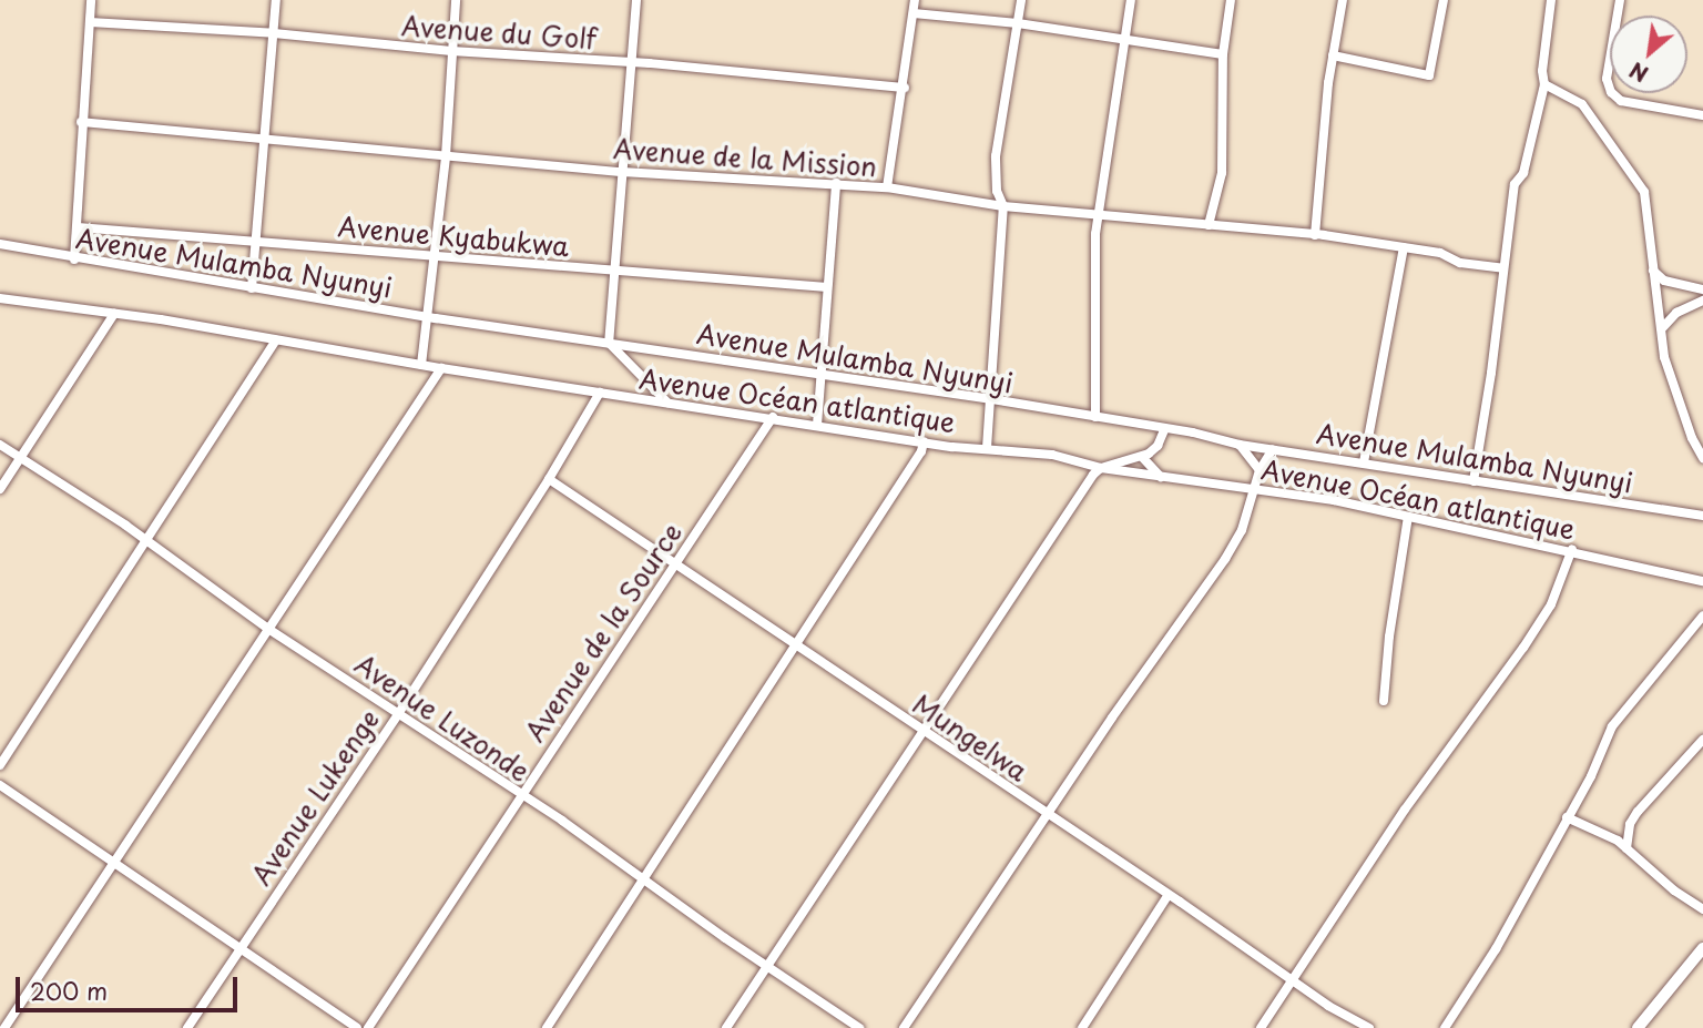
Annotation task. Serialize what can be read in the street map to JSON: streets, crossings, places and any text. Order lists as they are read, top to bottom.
{
  "streets": {
    "street": [
      "Avenue du Golf",
      "Avenue de la Mission",
      "Avenue Kyabukwa",
      "Avenue Mulamba Nyunyi",
      "Avenue Océan atlantique",
      "Avenue de la Source",
      "Avenue Luzonde",
      "Mungelwa",
      "Avenue Lukenge"
    ]
  },
  "crossings": [
    ["Avenue Océan atlantique", "Avenue de la Source"],
    ["Avenue Océan atlantique", "Avenue Lukenge"],
    ["Avenue de la Source", "Avenue Luzonde"],
    ["Avenue de la Source", "Mungelwa"],
    ["Avenue Luzonde", "Avenue Lukenge"],
    ["Mungelwa", "Avenue Lukenge"]
  ],
  "scale_bar": "200 m",
  "north": "bottom left"
}
